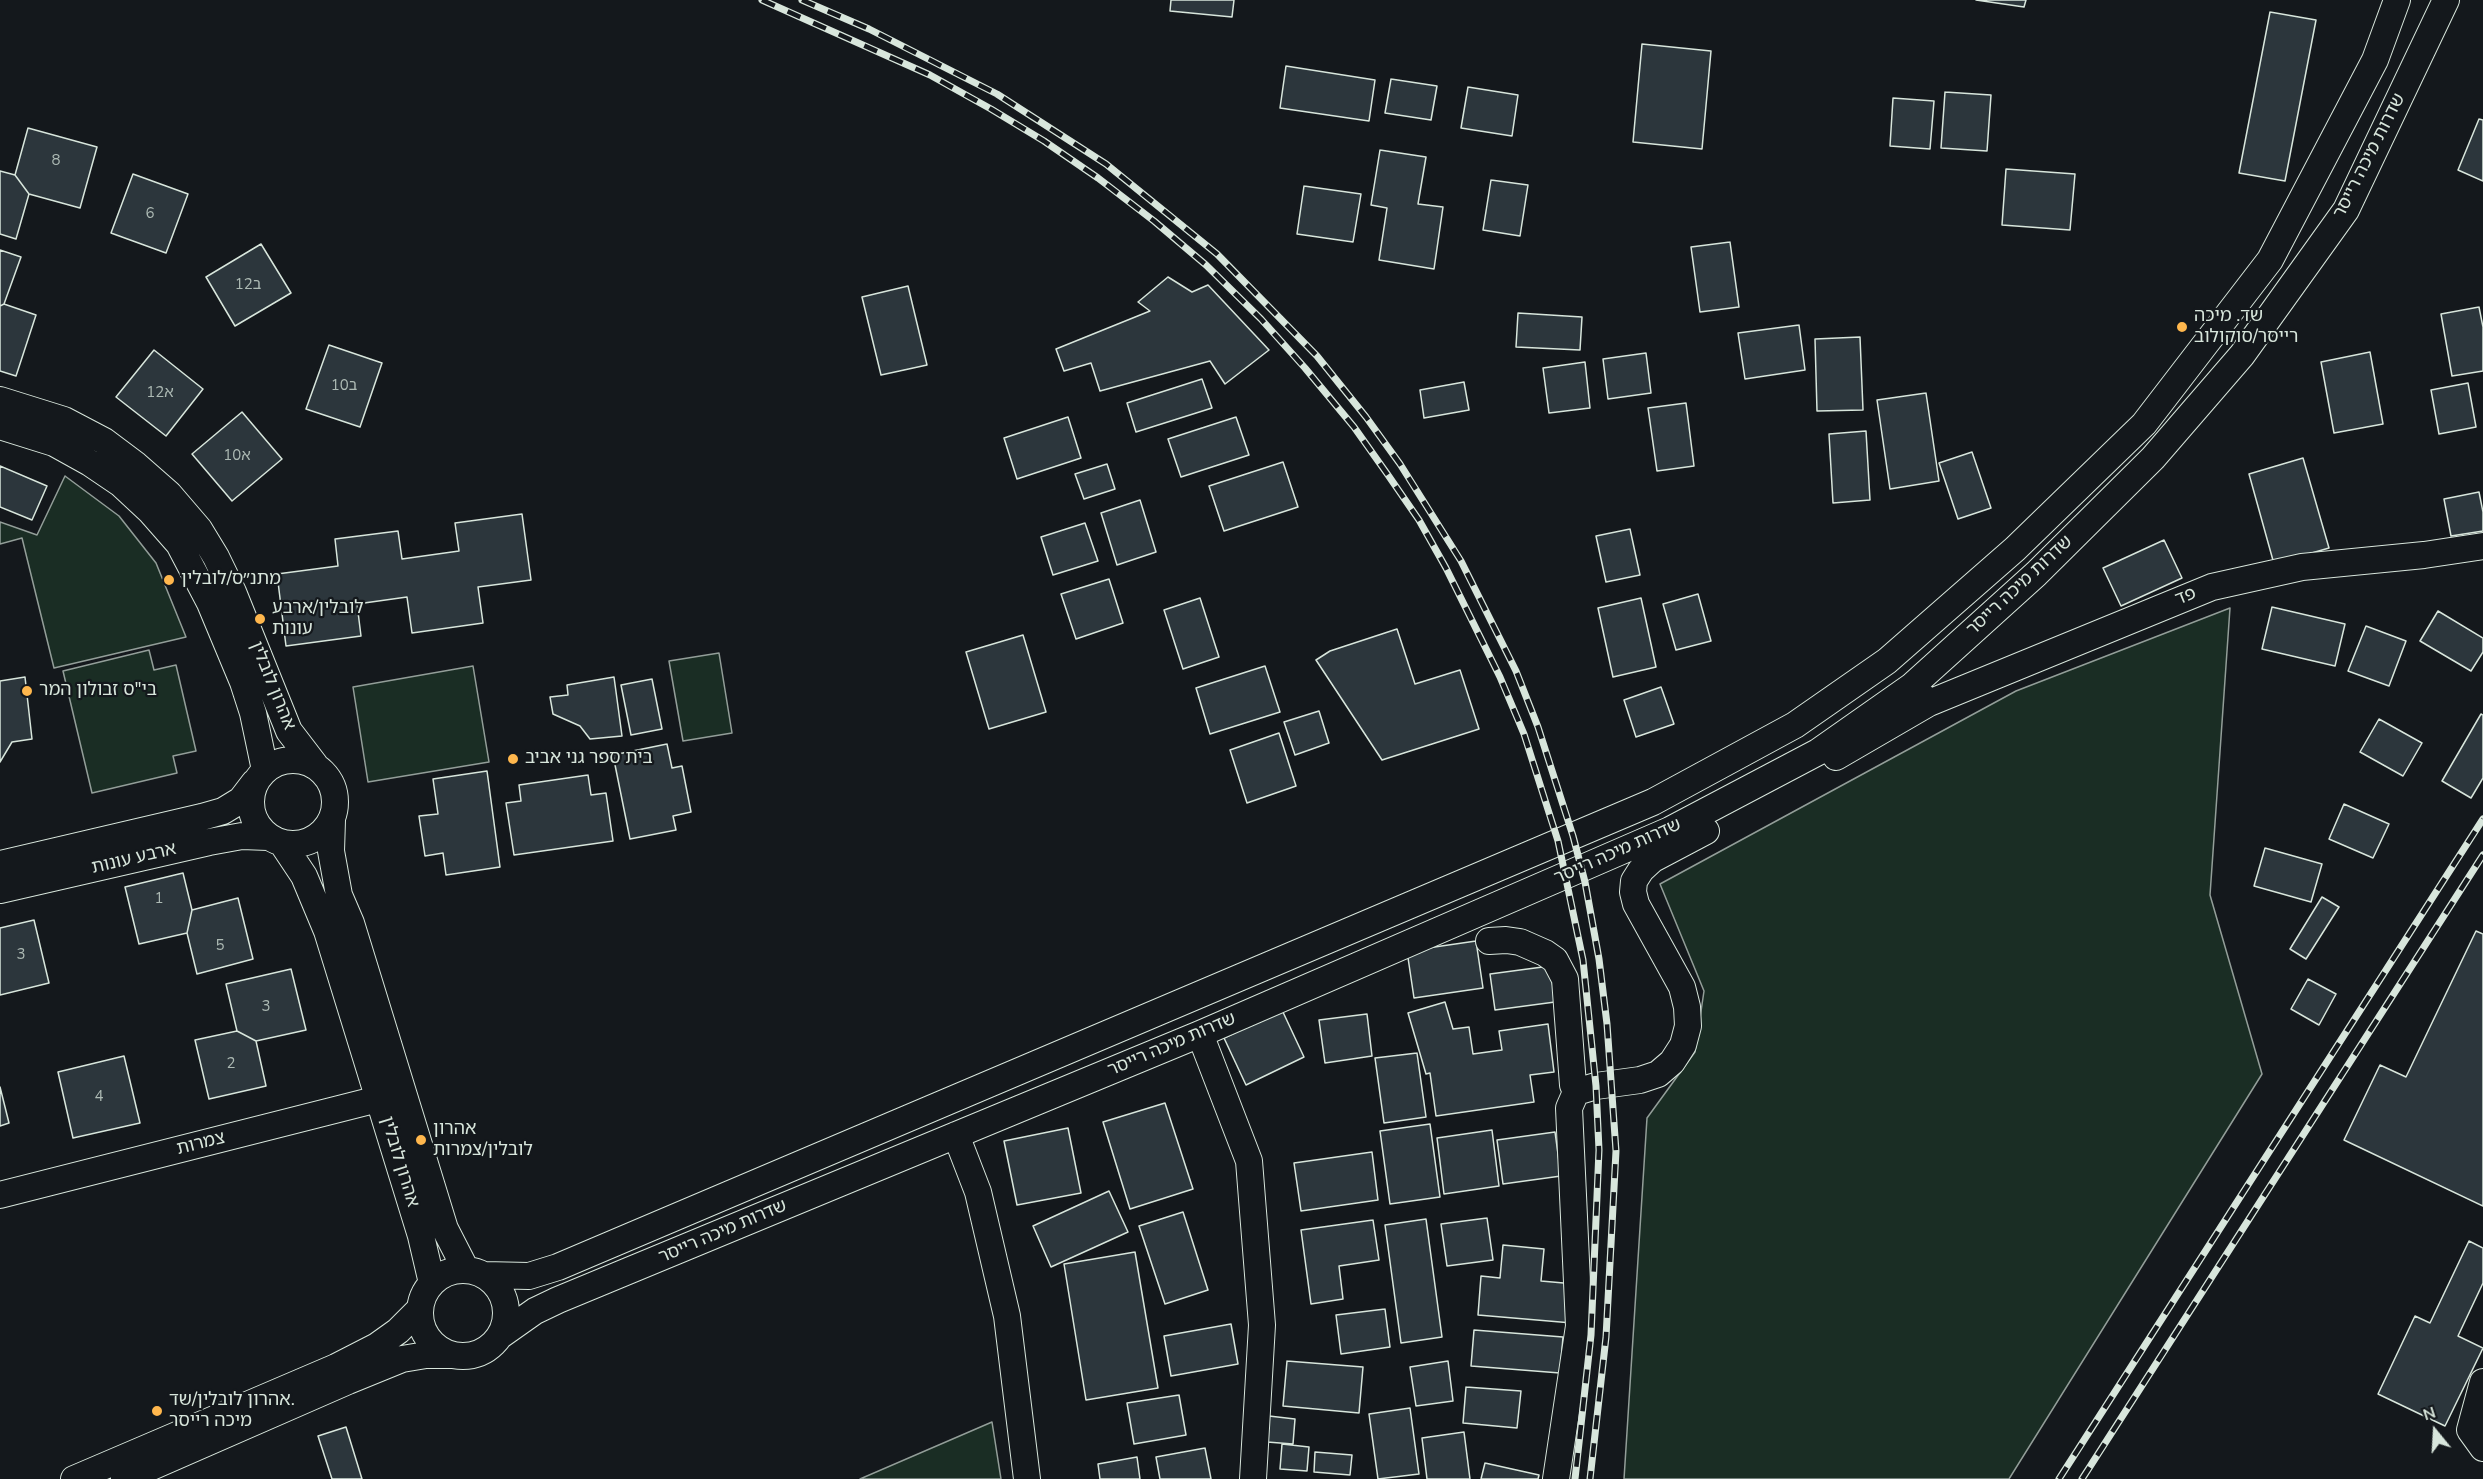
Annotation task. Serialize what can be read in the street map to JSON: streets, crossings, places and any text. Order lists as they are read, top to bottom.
{
  "streets": {
    "street": [
      "שדרות מיכה רייסר",
      "פד",
      "אהרון לובלין",
      "ארבע עונות",
      "צמרות"
    ]
  },
  "crossings": [
    ["שדרות מיכה רייסר", "פד"],
    ["שדרות מיכה רייסר", "אהרון לובלין"],
    ["אהרון לובלין", "ארבע עונות"],
    ["אהרון לובלין", "צמרות"]
  ],
  "places": [
    "שד. מיכה רייסר/סוקולוב",
    "מתנ״ס/לובלין",
    "לובלין/ארבע עונות",
    "בי\"ס זבולון המר",
    "בית ספר גני אביב",
    "אהרון לובלין/צמרות",
    "אהרון לובלין/שד. מיכה רייסר"
  ],
  "house_numbers": [
    "8",
    "6",
    "12ב",
    "10ב",
    "12א",
    "10א",
    "1",
    "5",
    "3",
    "3",
    "2",
    "4"
  ],
  "north": "top"
}
